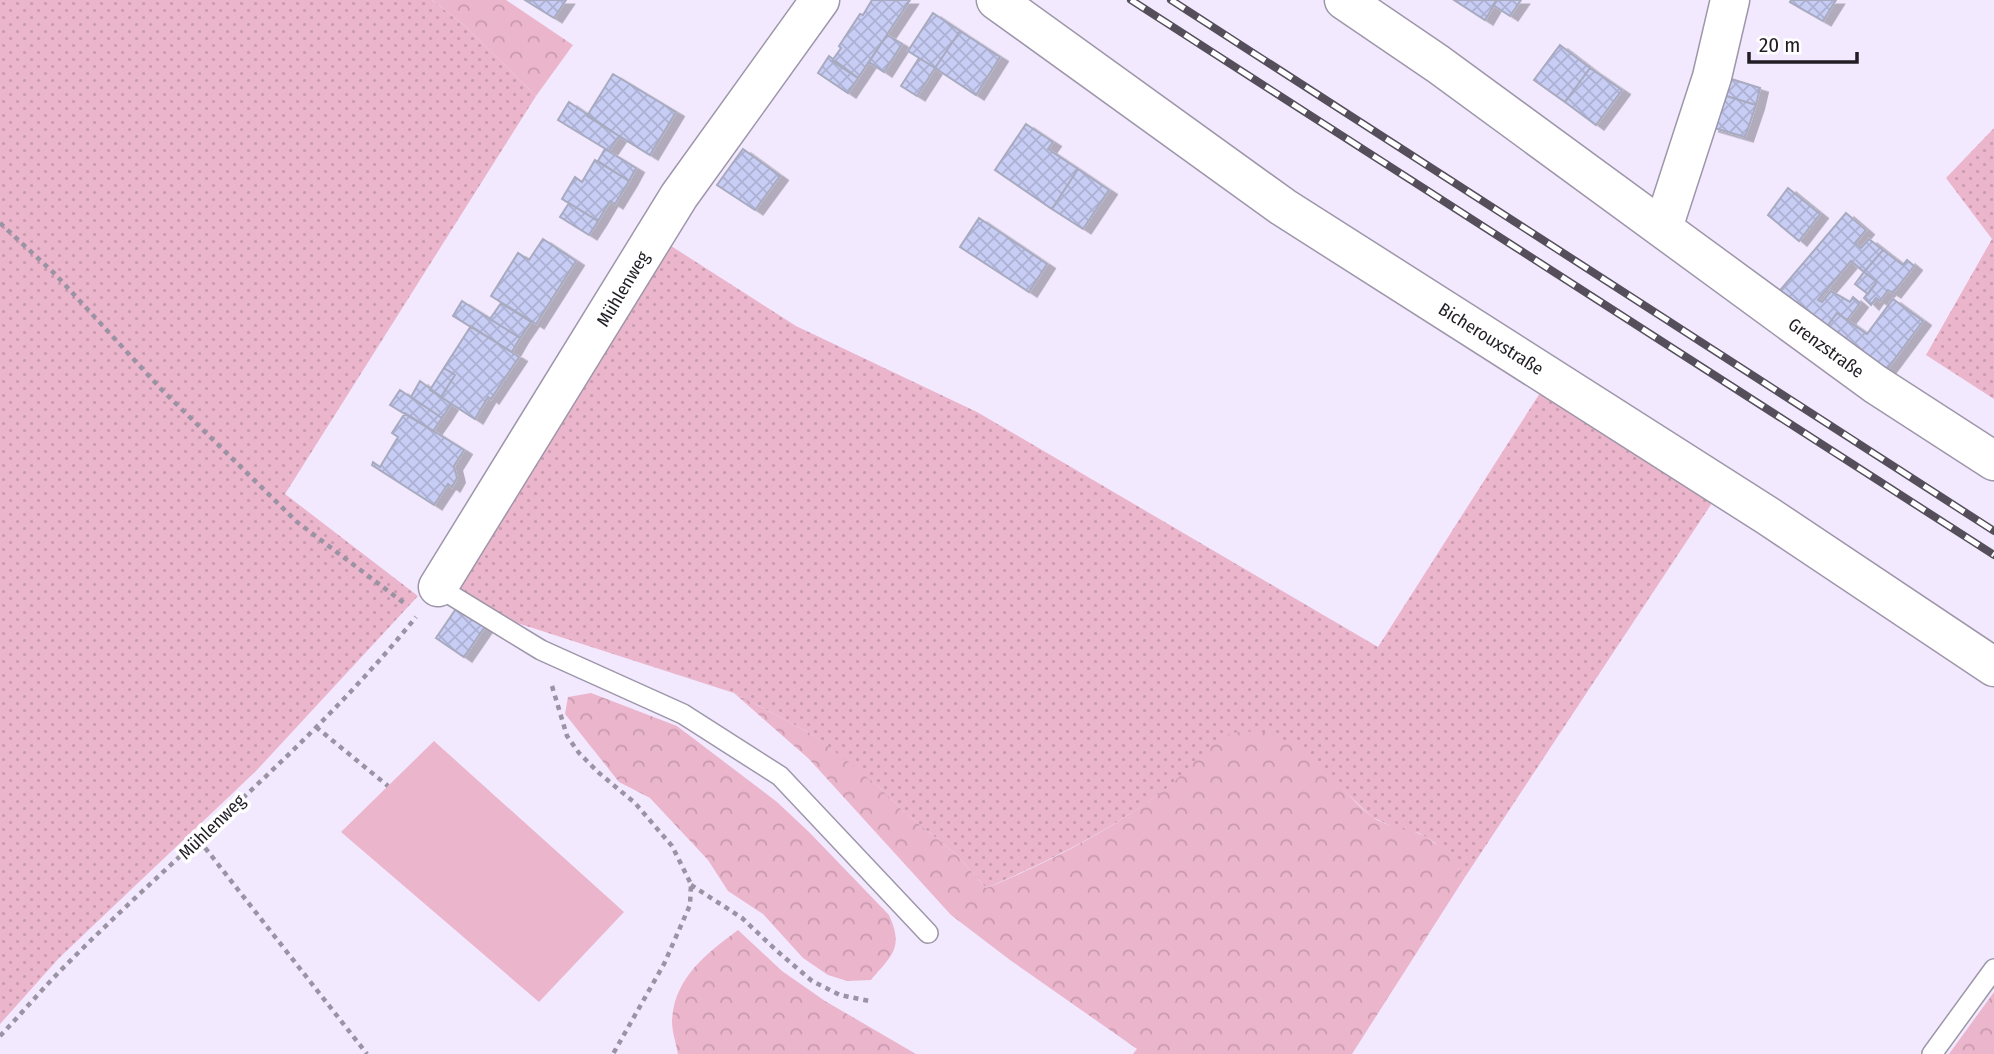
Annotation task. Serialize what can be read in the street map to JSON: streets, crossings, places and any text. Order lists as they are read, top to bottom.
{
  "streets": {
    "street": ["Mühlenweg", "Bicherouxstraße", "Grenzstraße"]
  },
  "scale_bar": "20 m"
}
